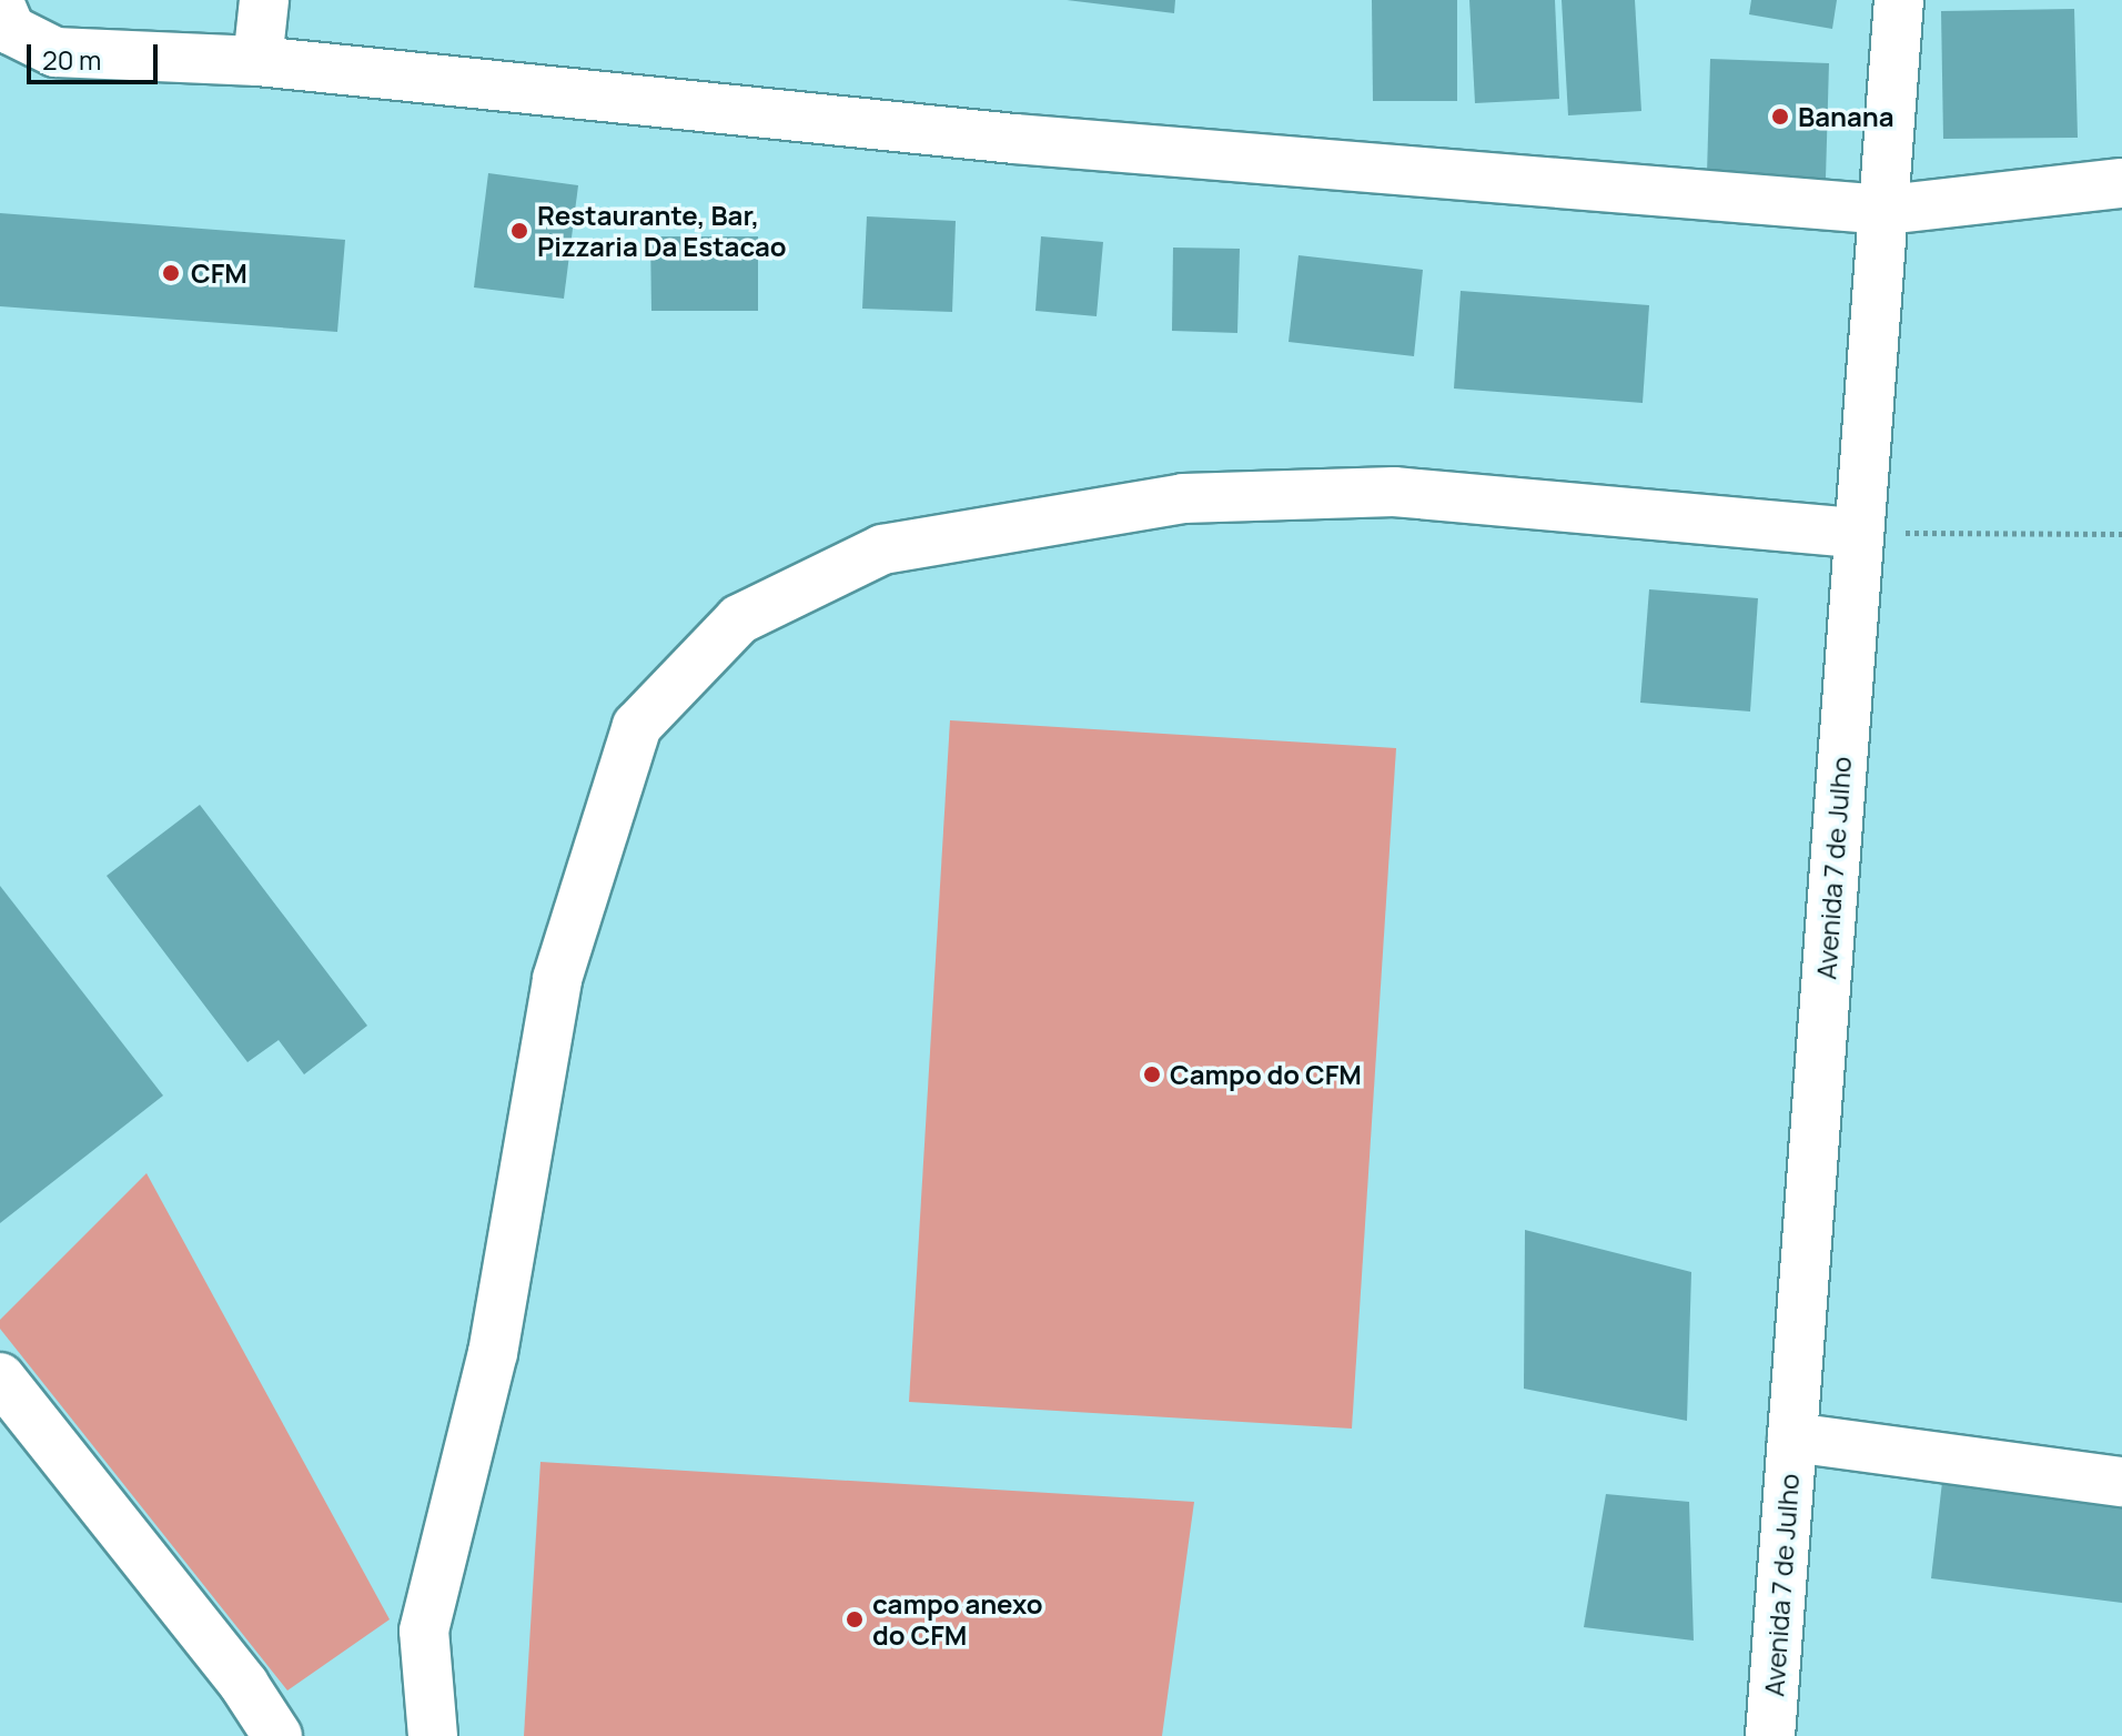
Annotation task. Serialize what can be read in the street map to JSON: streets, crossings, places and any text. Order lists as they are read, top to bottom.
{
  "streets": {
    "street": ["Avenida 7 de Julho"]
  },
  "places": [
    "Banana",
    "Restaurante, Bar, Pizzaria Da Estacao",
    "CFM",
    "Campo do CFM",
    "campo anexo do CFM"
  ],
  "scale_bar": "20 m"
}
